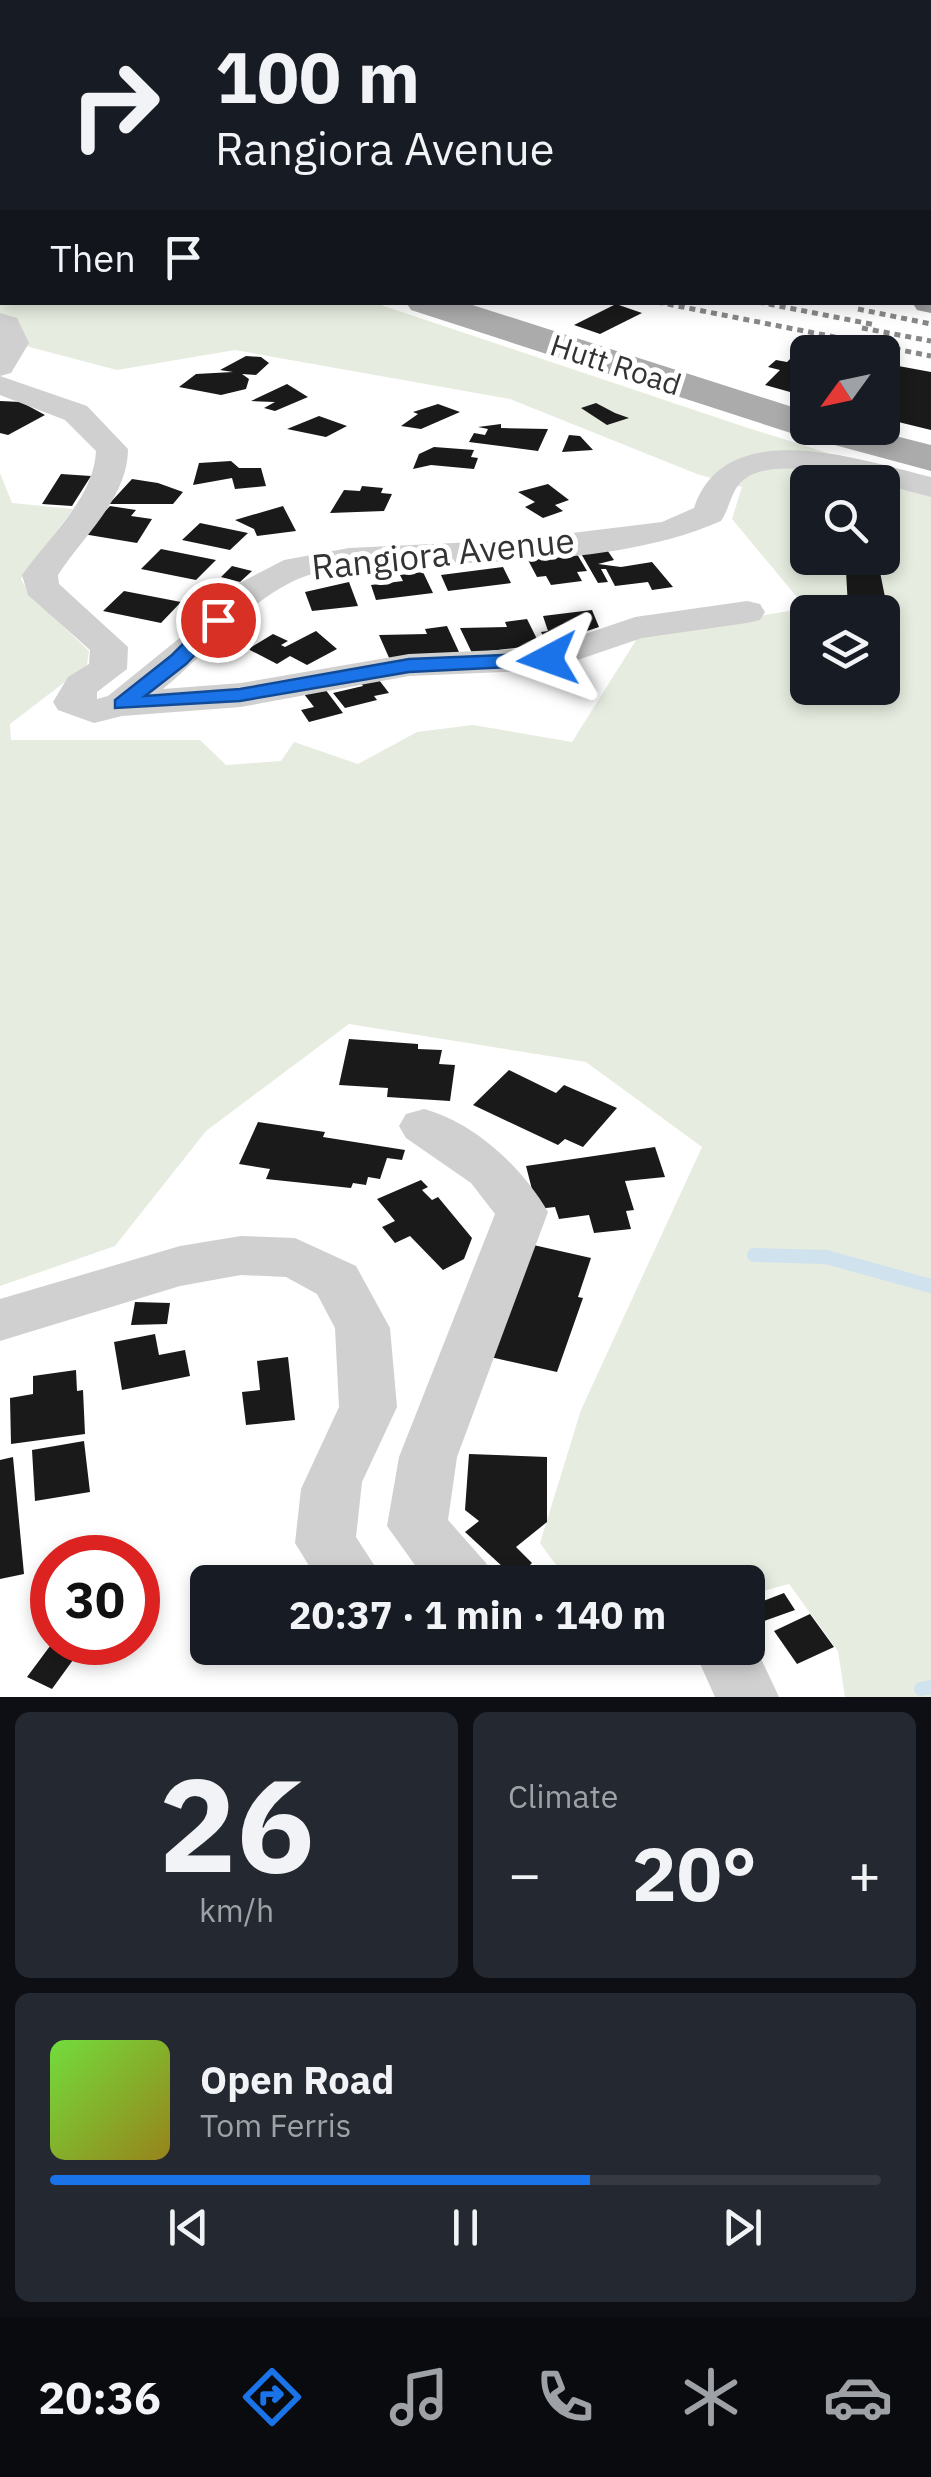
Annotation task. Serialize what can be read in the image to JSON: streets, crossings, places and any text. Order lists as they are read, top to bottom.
{
  "streets": {
    "main road": ["Hutt Road"],
    "street": ["Rangiora Avenue"]
  },
  "north": "bottom left",
  "page": {
    "turn": ["100 m", "Rangiora Avenue"],
    "then": "Then",
    "limit": "30",
    "trip": "20:37 · 1 min · 140 m",
    "tile": [
      ["26", "km/h"],
      "Climate"
    ],
    "heat": ["−", "20°", "+"],
    "song": ["Open Road", "Tom Ferris"],
    "tabs": "20:36"
  }
}
